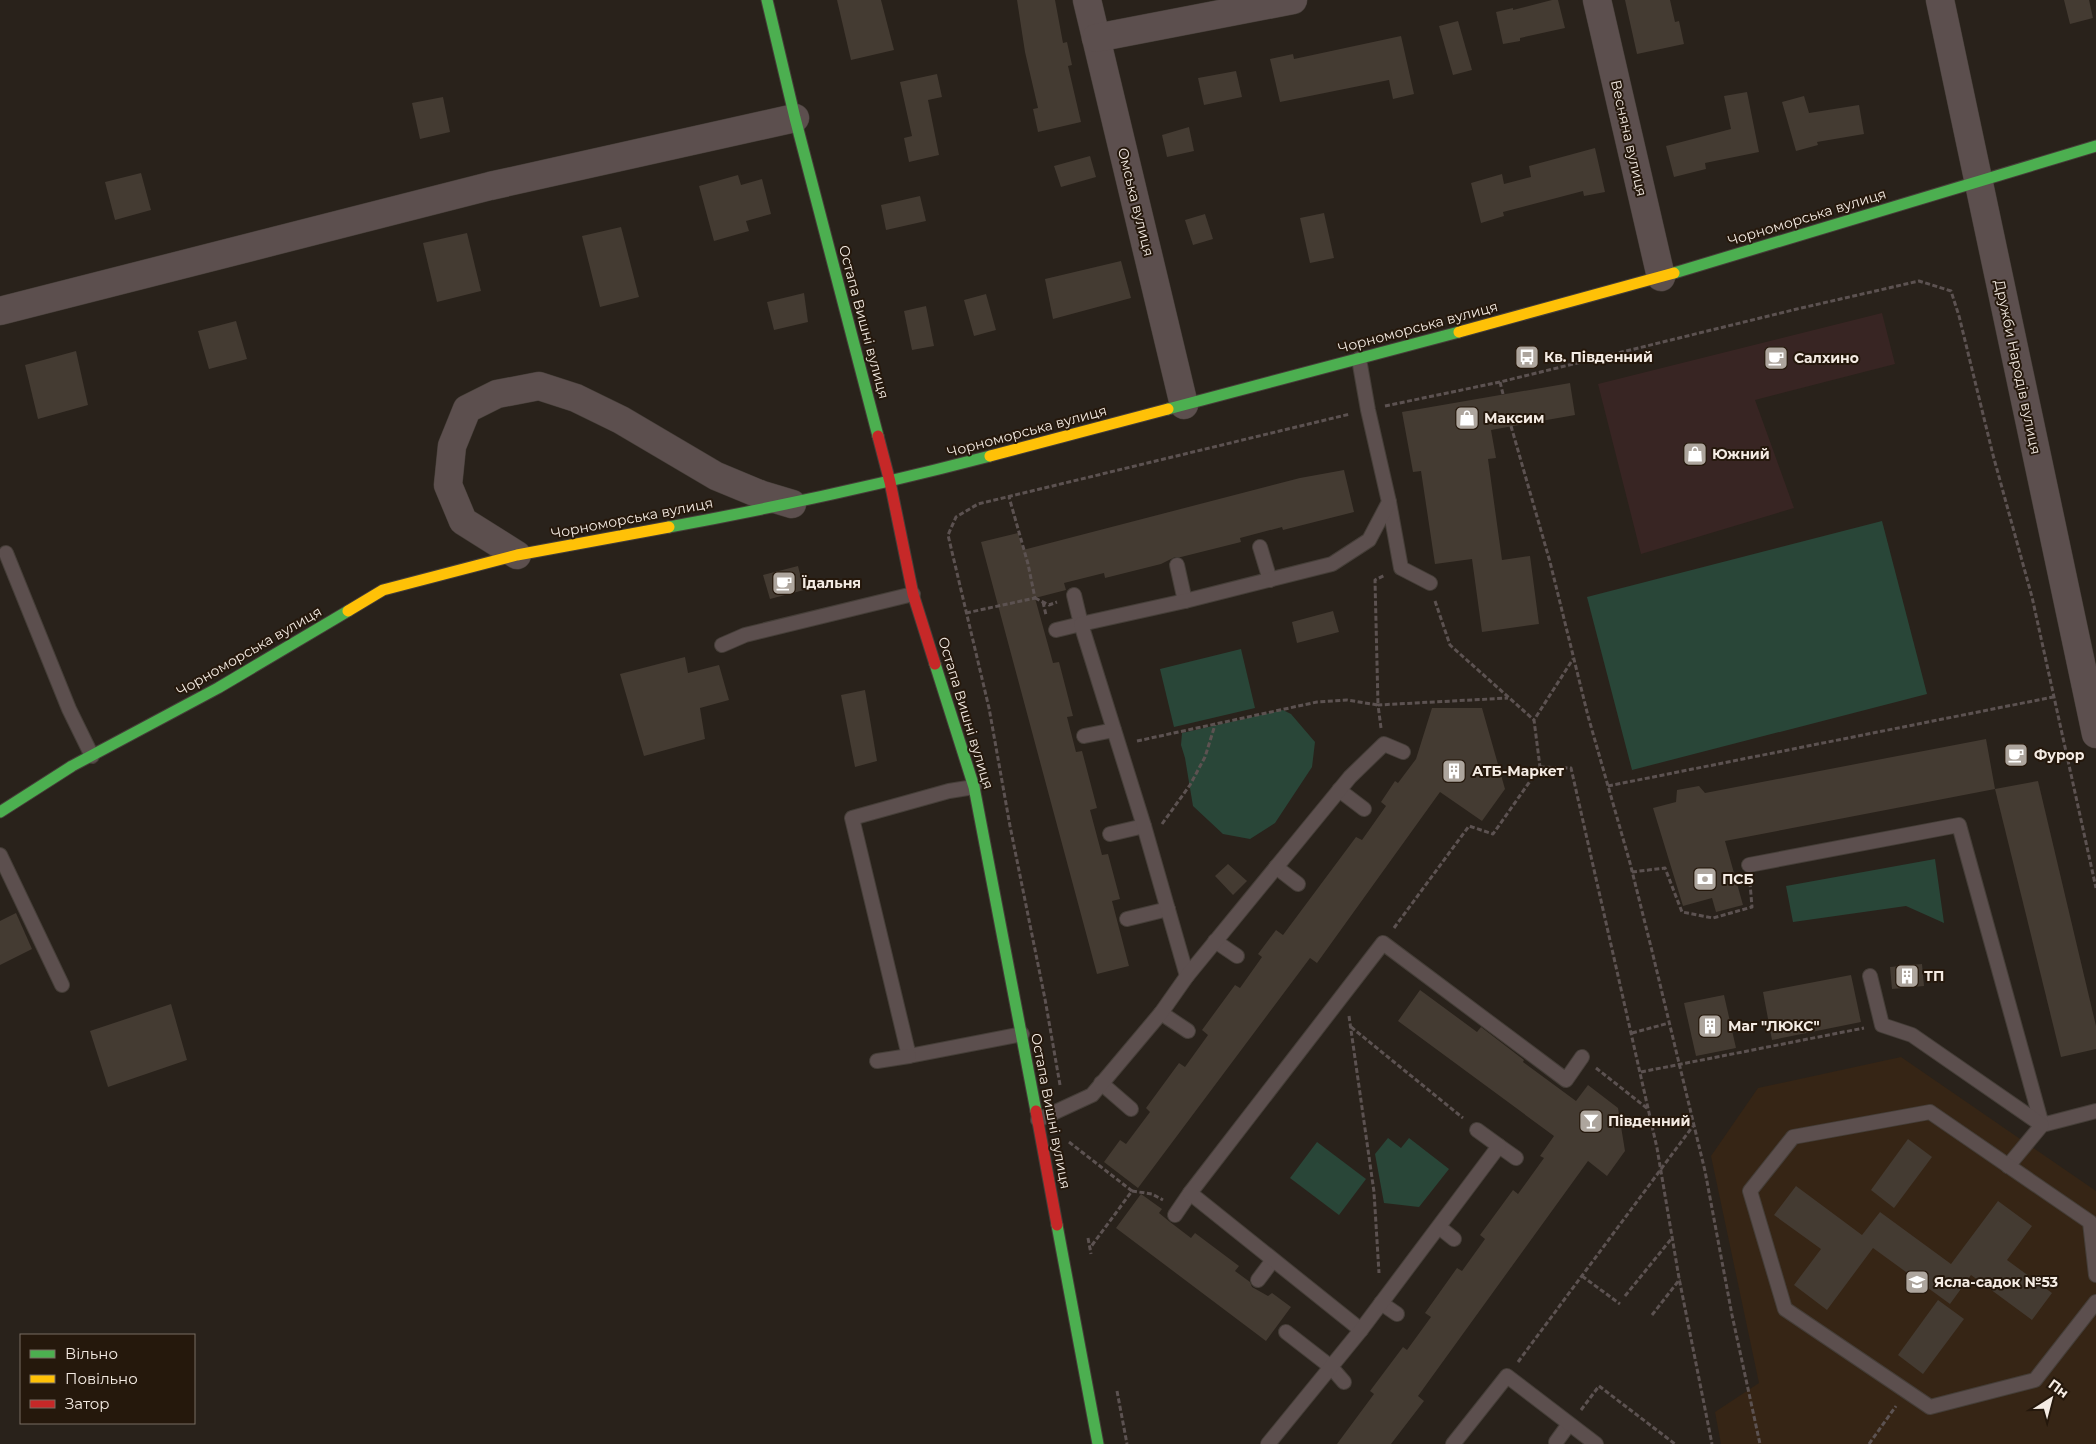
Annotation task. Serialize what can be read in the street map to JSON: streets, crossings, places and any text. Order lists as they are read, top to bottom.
{
  "streets": {
    "street": [
      "Весняна вулиця",
      "Омська вулиця",
      "Чорноморська вулиця",
      "Остапа Вишні вулиця",
      "Дружби Народів вулиця"
    ]
  },
  "crossings": [
    ["Весняна вулиця", "Чорноморська вулиця"],
    ["Омська вулиця", "Чорноморська вулиця"],
    ["Чорноморська вулиця", "Остапа Вишні вулиця"],
    ["Чорноморська вулиця", "Дружби Народів вулиця"]
  ],
  "places": {
    "bus stop": ["Кв. Південний"],
    "cafe": ["Салхино", "Їдальня", "Фурор"],
    "shop": ["Максим", "Южний"],
    "building": ["АТБ-Маркет", "ТП", "Маг \"ЛЮКС\""],
    "bank": ["ПСБ"],
    "bar": ["Південний"],
    "school or university": ["Ясла-садок №53"]
  },
  "legend": ["Вільно", "Повільно", "Затор"],
  "north": "top right"
}
